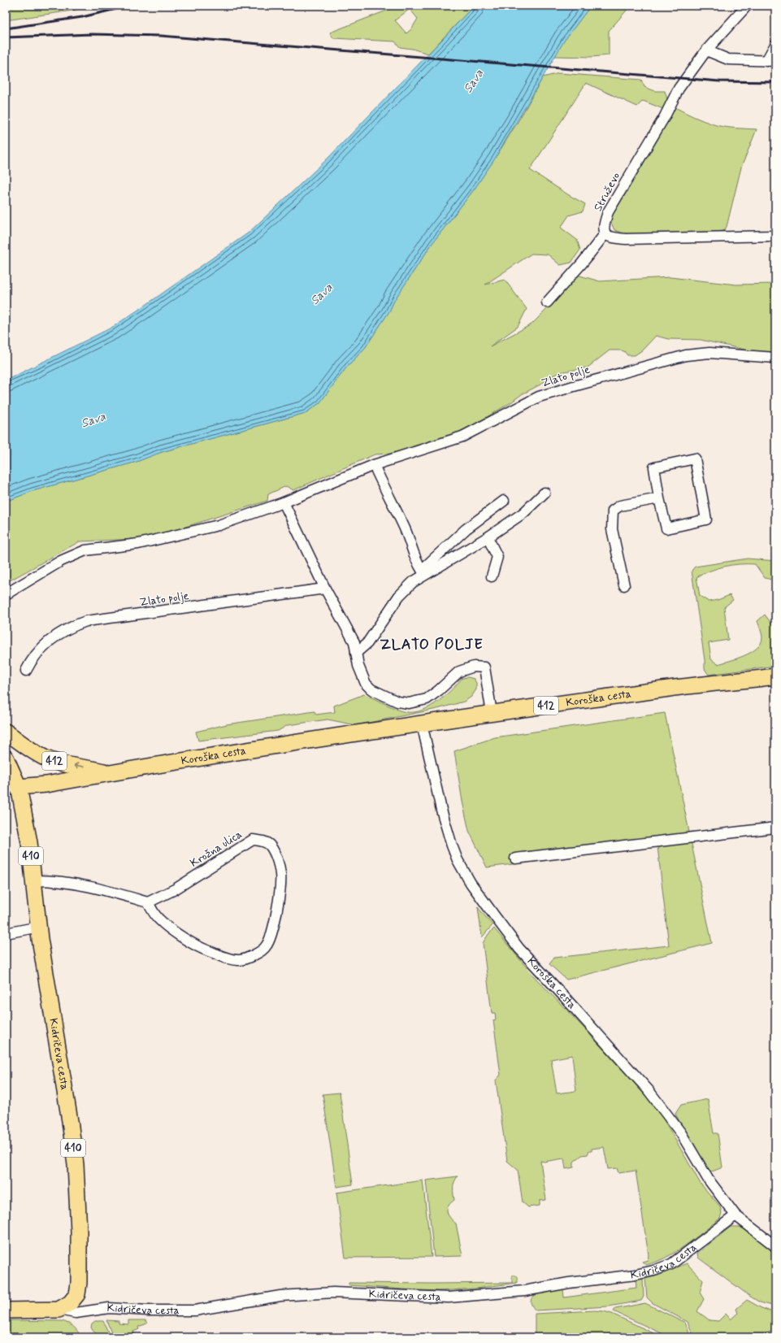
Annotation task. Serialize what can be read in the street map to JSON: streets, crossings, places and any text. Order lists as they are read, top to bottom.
{
  "streets": {
    "main road": [
      "Koroška cesta",
      "412",
      "410",
      "Kidričeva cesta"
    ],
    "street": ["Struževo", "Zlato polje", "Krožna ulica"]
  },
  "crossings": [
    ["Koroška cesta", "412"],
    ["Koroška cesta", "Kidričeva cesta"]
  ],
  "districts": ["ZLATO POLJE"],
  "water": ["Sava"]
}
